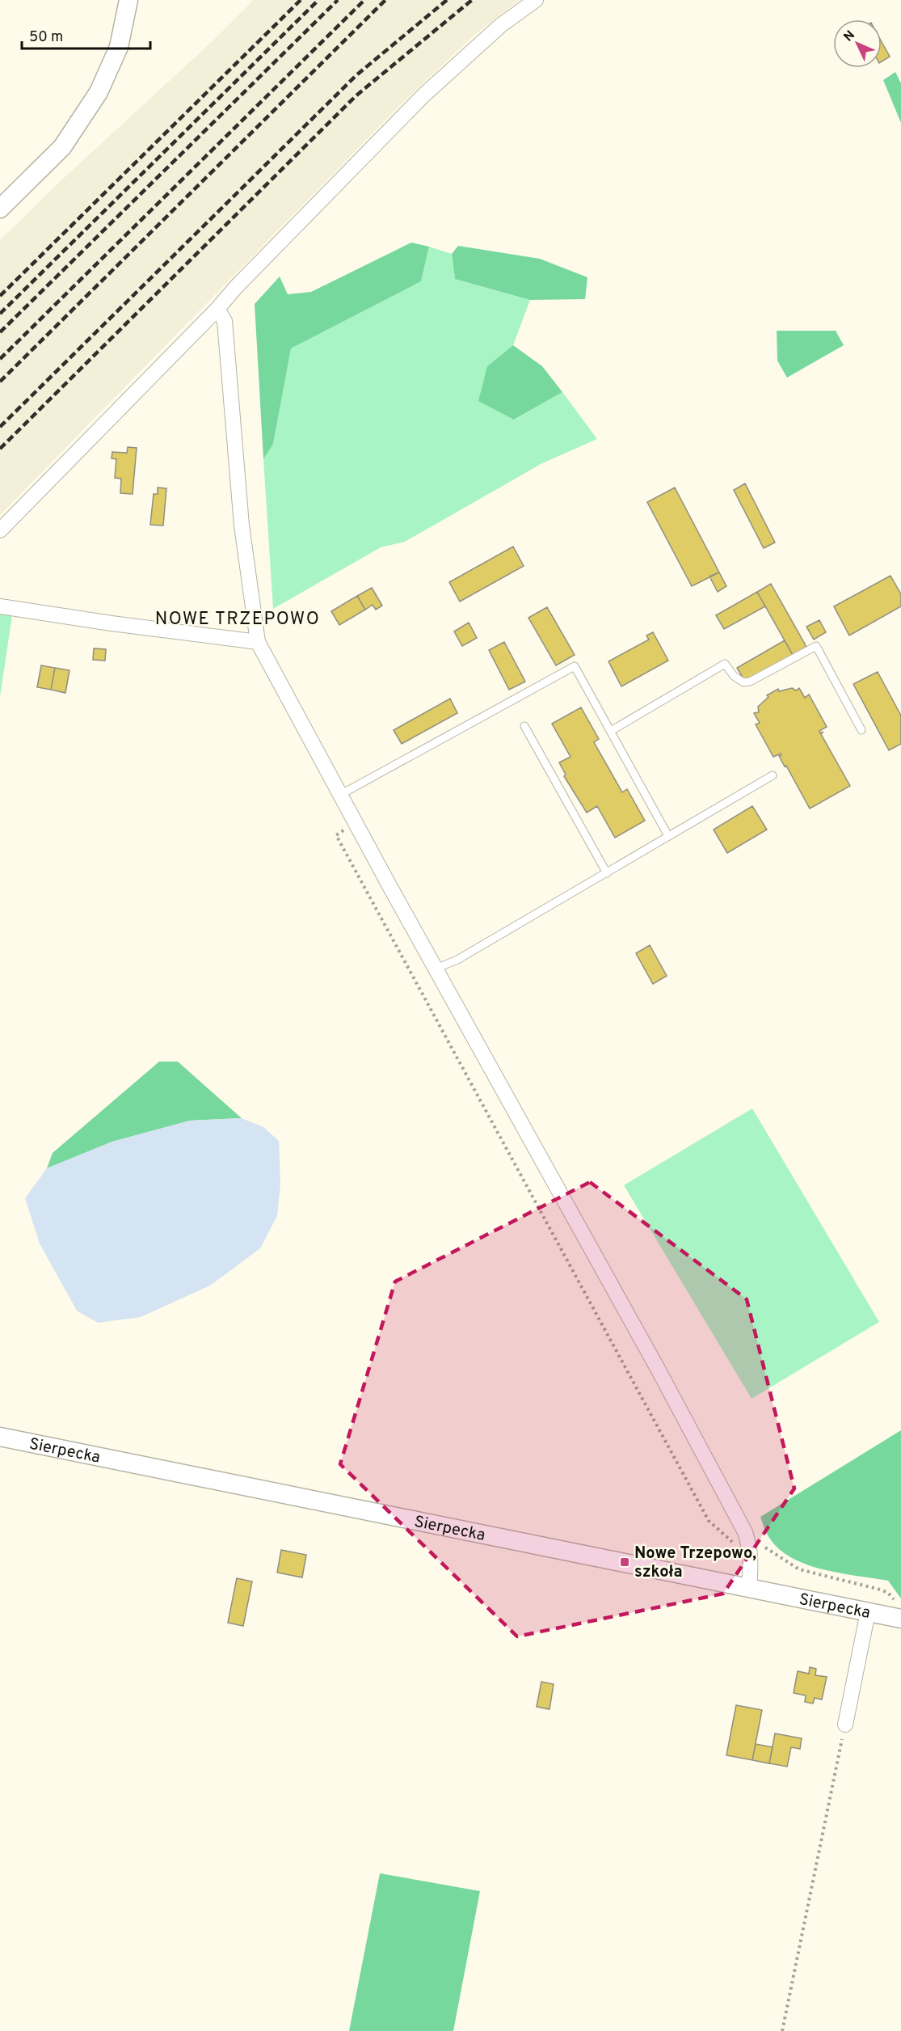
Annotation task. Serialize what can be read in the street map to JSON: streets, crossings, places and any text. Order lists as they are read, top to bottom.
{
  "streets": {
    "street": ["Sierpecka"]
  },
  "districts": ["NOWE TRZEPOWO"],
  "places": {
    "transit": ["Nowe Trzepowo, szkoła"]
  },
  "scale_bar": "50 m",
  "north": "top left"
}
